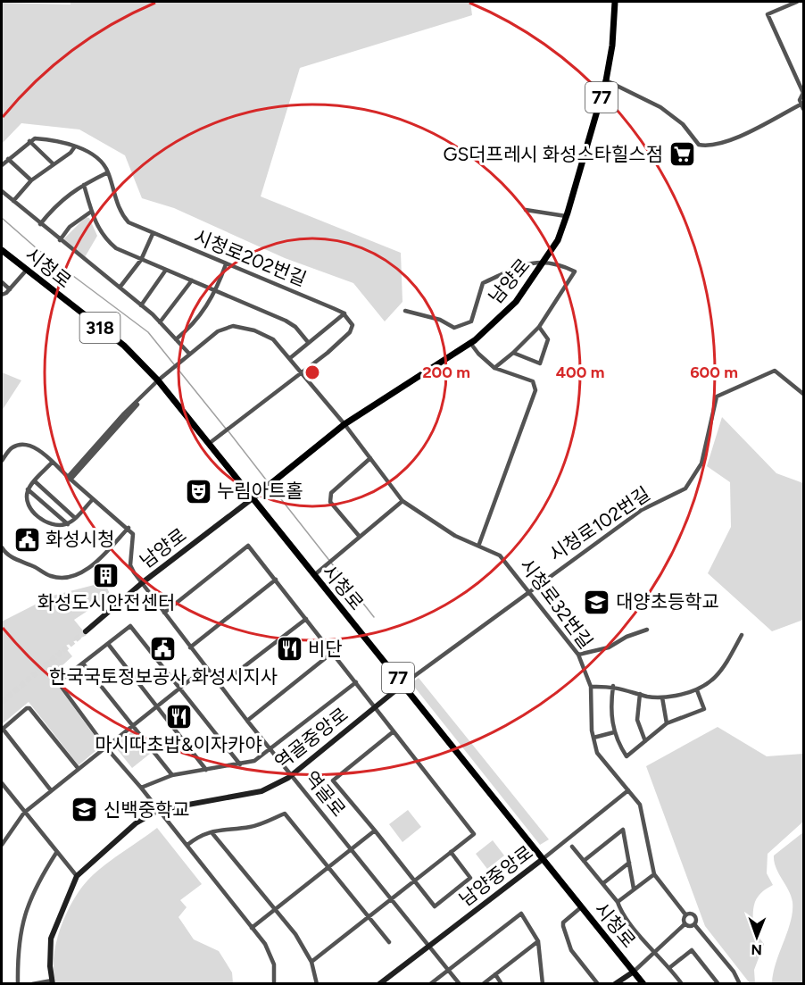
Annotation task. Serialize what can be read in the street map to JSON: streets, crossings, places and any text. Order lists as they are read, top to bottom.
{
  "streets": {
    "main road": [
      "77",
      "시청로",
      "남양로",
      "318"
    ],
    "street": [
      "시청로202번길",
      "시청로102번길",
      "시청로32번길",
      "역골중앙로",
      "역골로",
      "남양중앙로"
    ]
  },
  "crossings": [
    ["시청로", "남양로"],
    ["시청로", "시청로102번길"],
    ["시청로", "시청로32번길"],
    ["시청로", "역골중앙로"],
    ["시청로", "남양중앙로"],
    ["남양로", "시청로32번길"],
    ["남양로", "역골로"],
    ["시청로102번길", "시청로32번길"],
    ["시청로102번길", "역골중앙로"],
    ["시청로32번길", "남양중앙로"],
    ["역골중앙로", "역골로"],
    ["역골로", "남양중앙로"]
  ],
  "places": {
    "supermarket": ["GS더프레시 화성스타힐스점"],
    "theatre": ["누림아트홀"],
    "public building": ["화성시청", "한국국토정보공사 화성시지사"],
    "building": ["화성도시안전센터"],
    "school or university": ["대양초등학교", "신백중학교"],
    "restaurant": ["비단", "마시따초밥&이자카야"]
  },
  "north": "bottom",
  "rings": ["200 m", "400 m", "600 m"]
}
